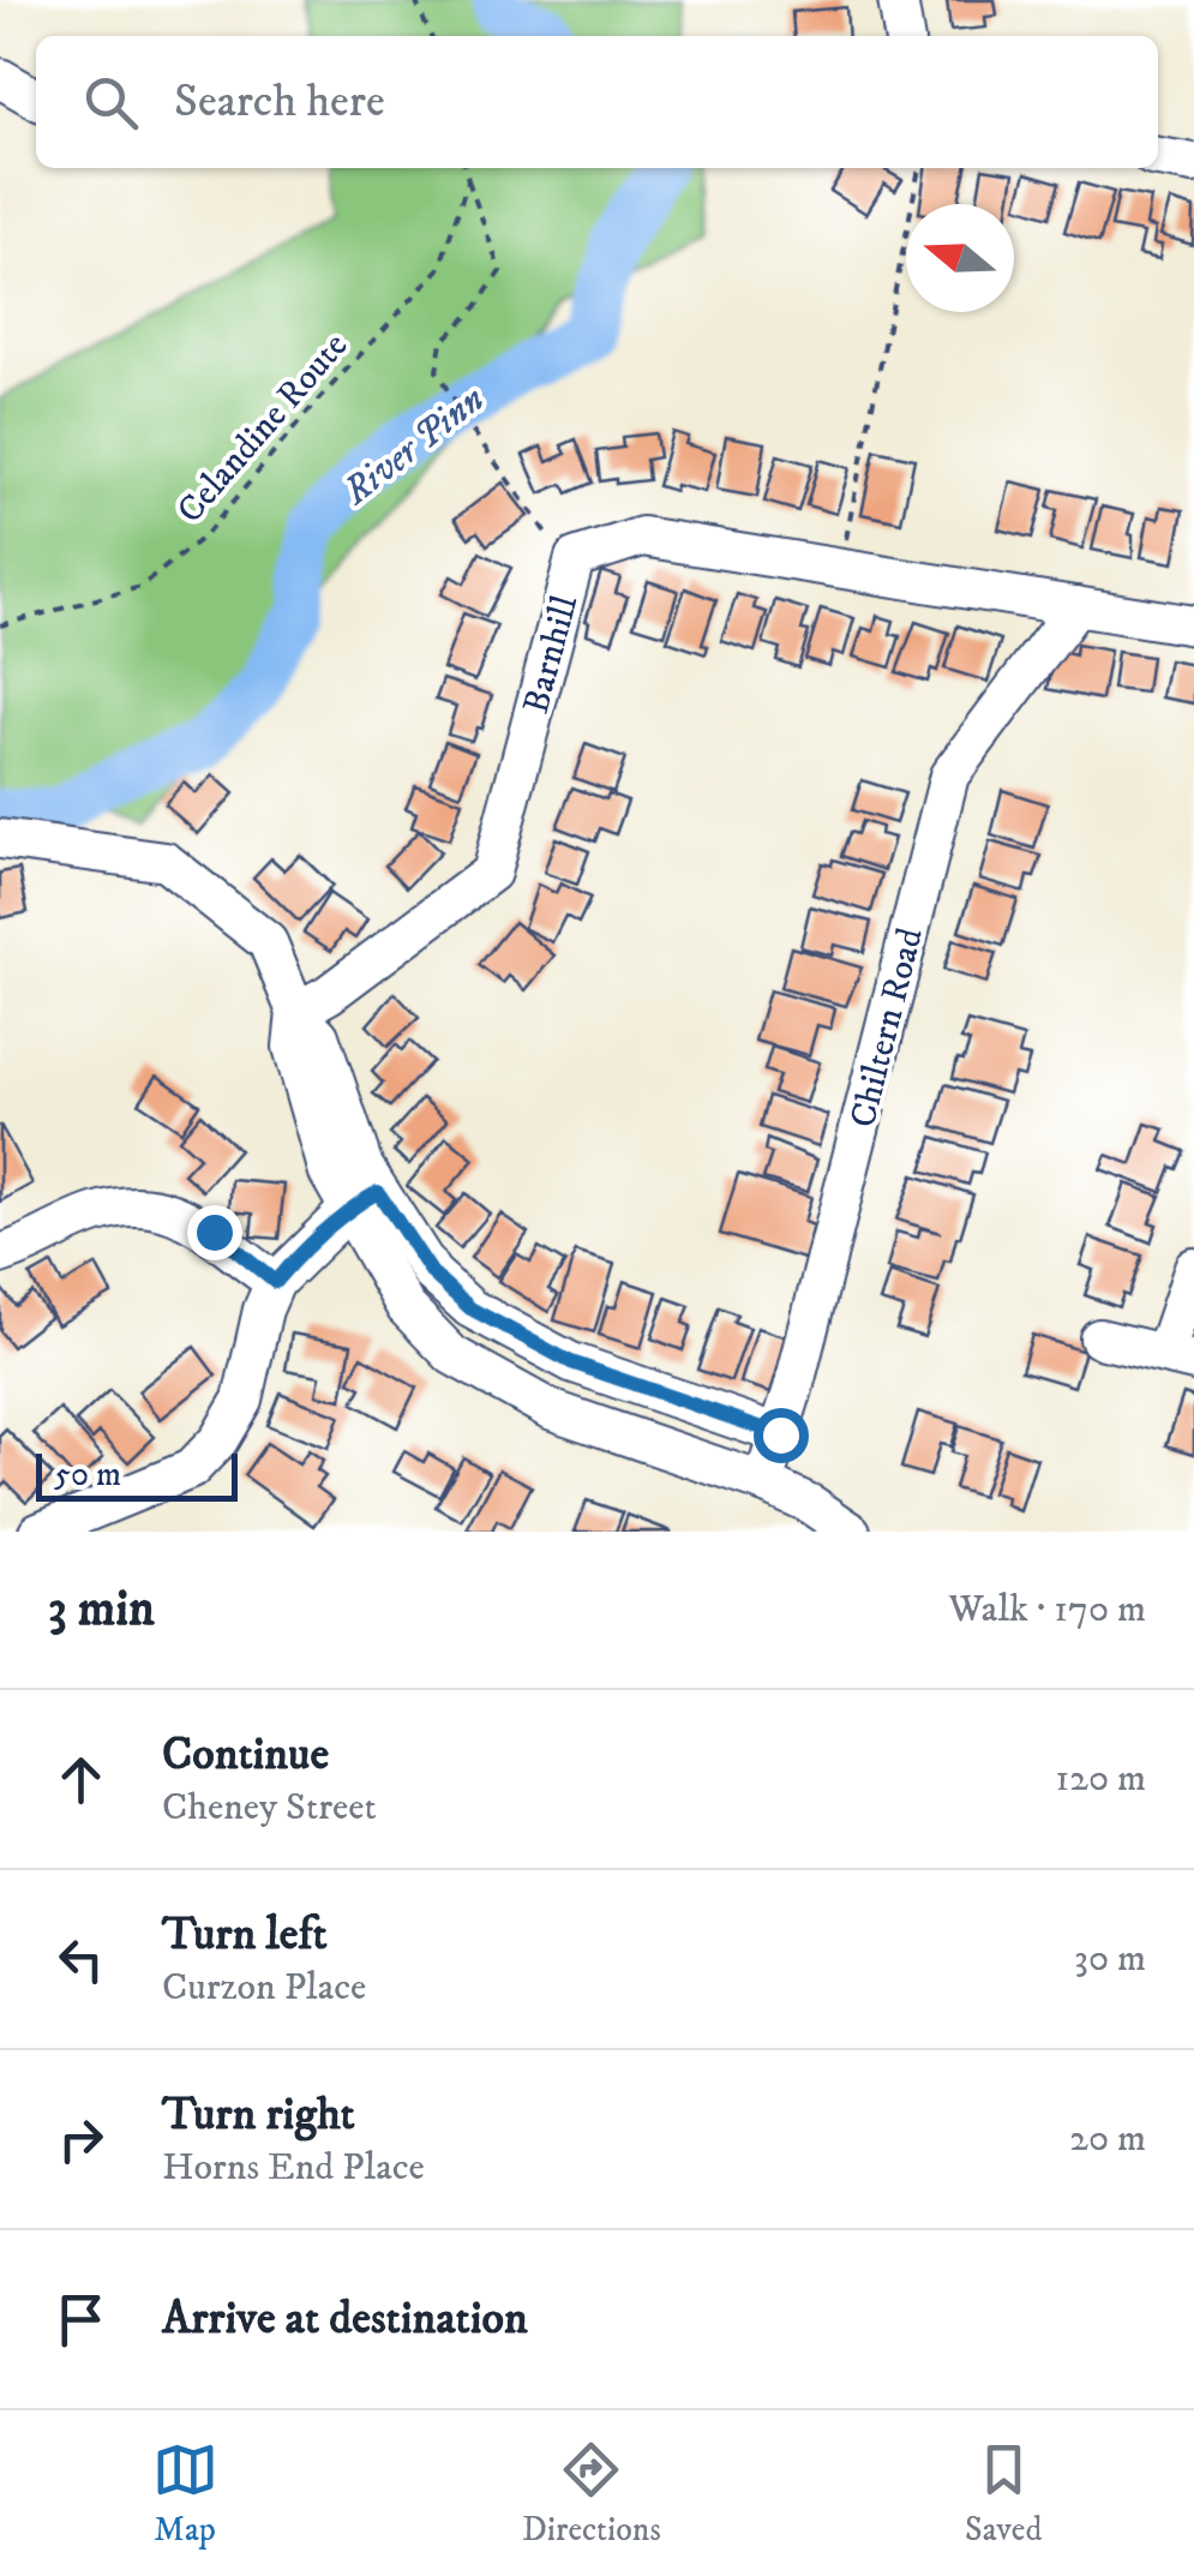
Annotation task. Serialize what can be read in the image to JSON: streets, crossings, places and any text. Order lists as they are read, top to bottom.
{
  "streets": {
    "street": ["Barnhill", "Chiltern Road"],
    "path": ["Celandine Route"]
  },
  "crossings": [
    ["Barnhill", "Chiltern Road"]
  ],
  "water": ["River Pinn"],
  "scale_bar": "50 m",
  "north": "left",
  "page": {
    "search": "Search here",
    "scale": "50 m",
    "heading": ["3 min", "Walk · 170 m"],
    "list": [
      ["Continue", "Cheney Street", "120 m"],
      ["Turn left", "Curzon Place", "30 m"],
      ["Turn right", "Horns End Place", "20 m"],
      "Arrive at destination"
    ],
    "nav": ["Map", "Directions", "Saved"]
  }
}
